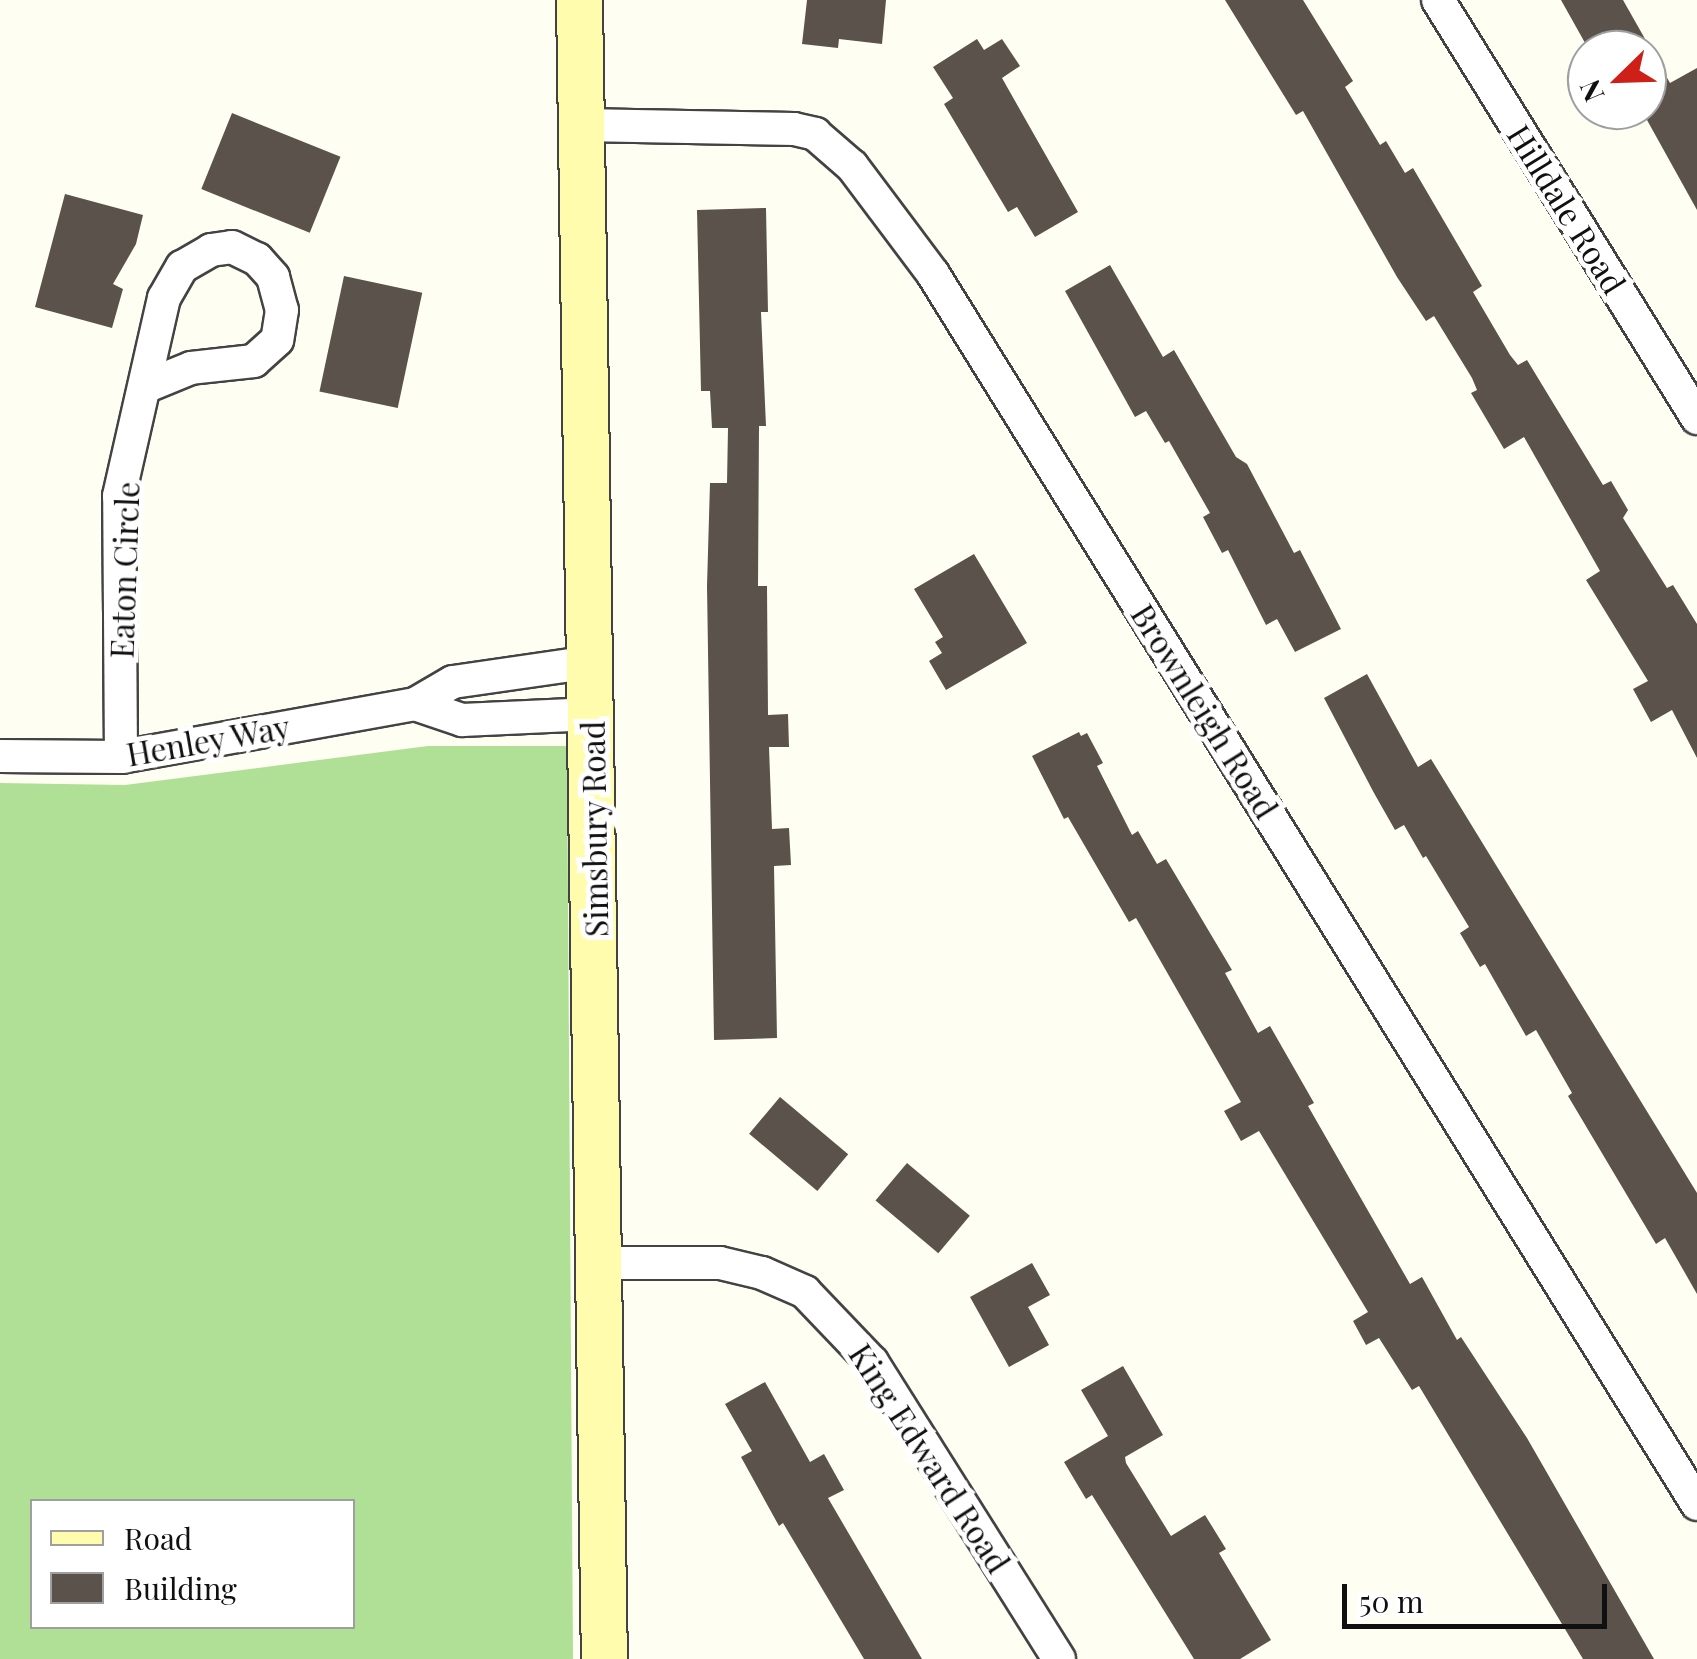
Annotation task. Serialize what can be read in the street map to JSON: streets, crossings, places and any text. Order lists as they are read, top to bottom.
{
  "streets": {
    "main road": ["Simsbury Road"],
    "street": [
      "Hilldale Road",
      "Eaton Circle",
      "Brownleigh Road",
      "Henley Way",
      "King Edward Road"
    ]
  },
  "crossings": [
    ["Eaton Circle", "Henley Way"],
    ["Brownleigh Road", "Simsbury Road"],
    ["Henley Way", "Simsbury Road"],
    ["Simsbury Road", "King Edward Road"]
  ],
  "legend": ["Road", "Building"],
  "scale_bar": "50 m",
  "north": "bottom left"
}
